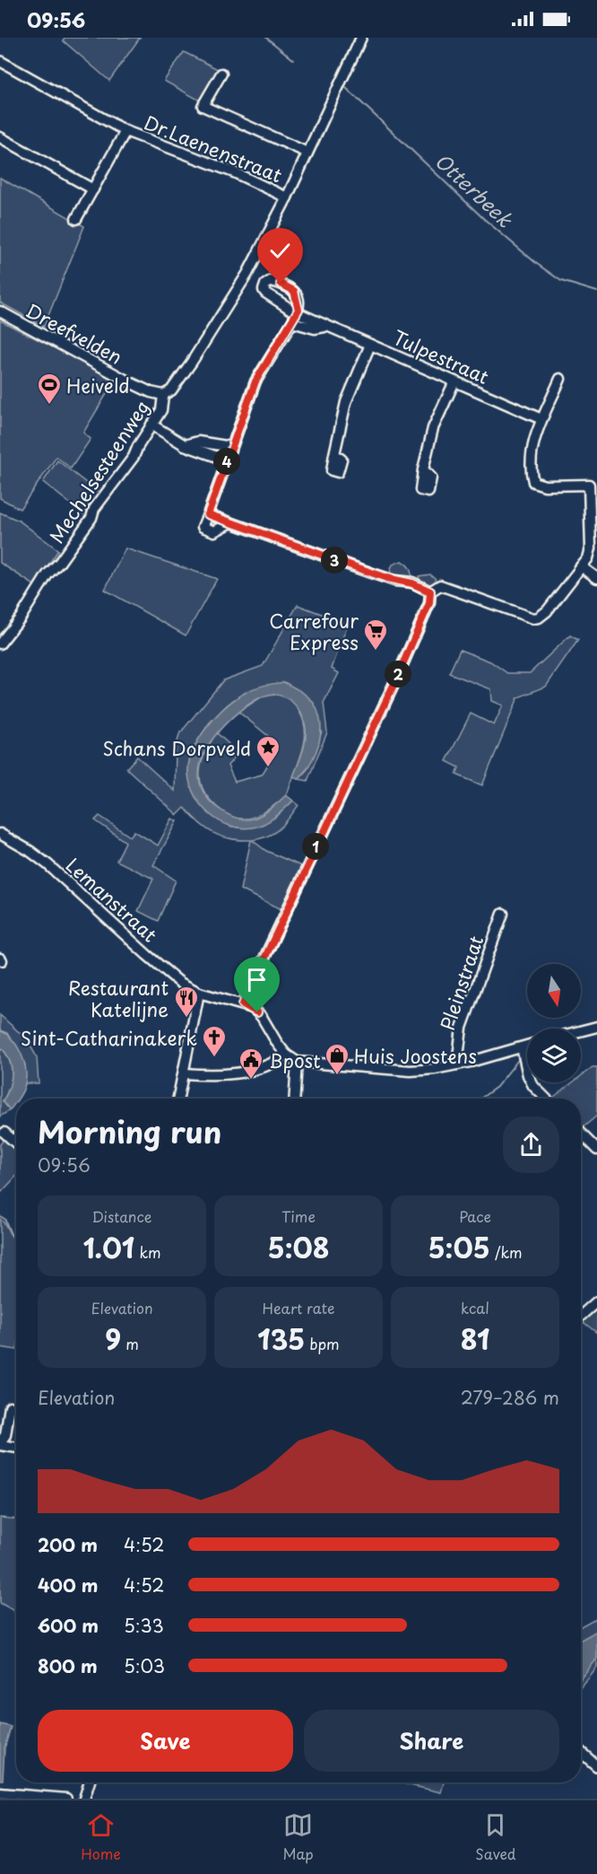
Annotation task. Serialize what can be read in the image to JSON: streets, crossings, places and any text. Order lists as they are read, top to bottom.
{
  "streets": {
    "street": [
      "Dr.Laenenstraat",
      "Dreefvelden",
      "Tulpestraat",
      "Mechelsesteenweg",
      "Lemanstraat",
      "Pleinstraat"
    ]
  },
  "crossings": [
    ["Dr.Laenenstraat", "Mechelsesteenweg"],
    ["Dreefvelden", "Mechelsesteenweg"]
  ],
  "water": ["Otterbeek"],
  "places": {
    "sports": ["Heiveld"],
    "supermarket": ["Carrefour Express"],
    "place": ["Schans Dorpveld"],
    "restaurant": ["Restaurant Katelijne"],
    "church": ["Sint-Catharinakerk"],
    "shop": ["Huis Joostens"],
    "public building": ["Bpost"]
  },
  "north": "bottom",
  "page": {
    "status": "09:56",
    "pins": [
      "4",
      "3",
      "2",
      "1"
    ],
    "heading": ["Morning run", "09:56"],
    "stats": [
      ["Distance", "1.01 km"],
      ["Time", "5:08"],
      ["Pace", "5:05 /km"],
      ["Elevation", "9 m"],
      ["Heart rate", "135 bpm"],
      ["kcal", "81"]
    ],
    "chart": ["Elevation", "279–286 m"],
    "list": [
      {
        "name": "200 m",
        "note": "4:52"
      },
      {
        "name": "400 m",
        "note": "4:52"
      },
      {
        "name": "600 m",
        "note": "5:33"
      },
      {
        "name": "800 m",
        "note": "5:03"
      }
    ],
    "buttons": ["Save", "Share"],
    "tabs": ["Home", "Map", "Saved"]
  }
}
